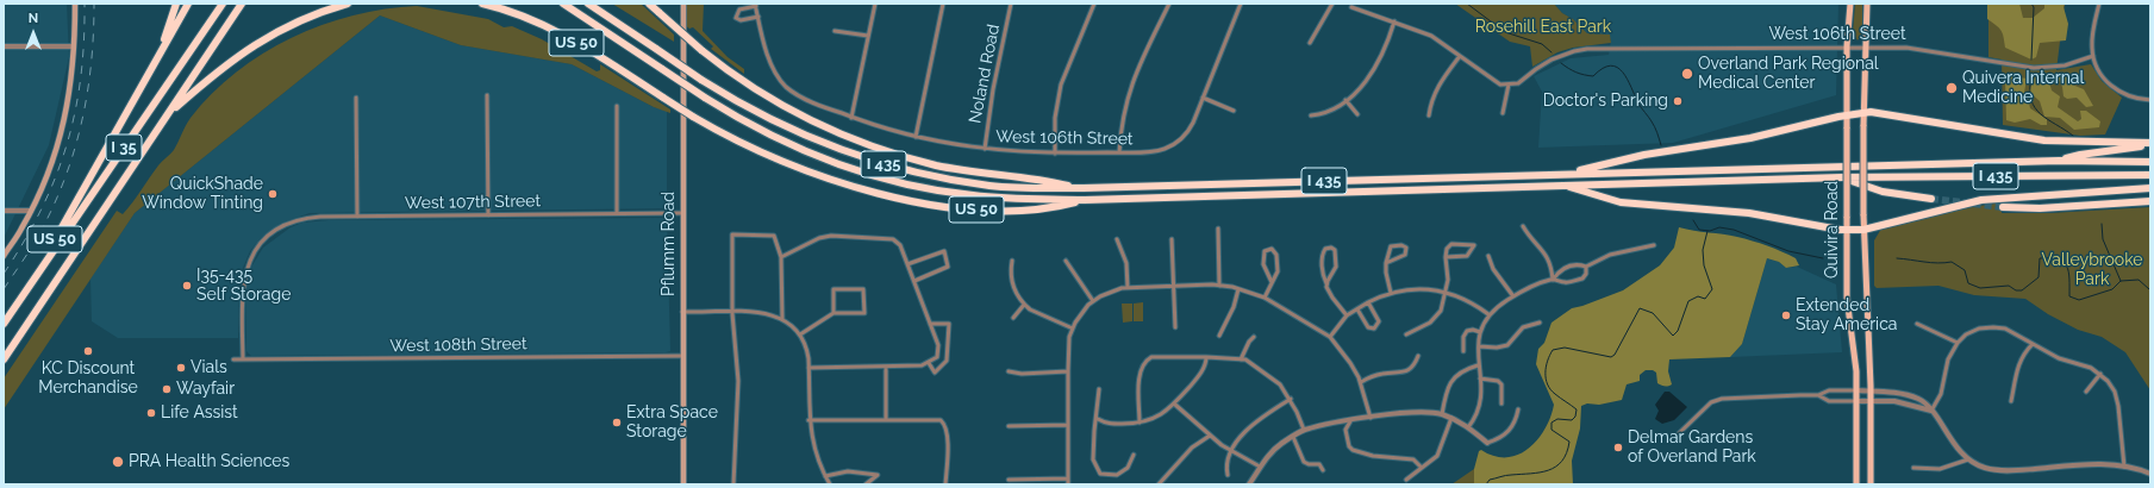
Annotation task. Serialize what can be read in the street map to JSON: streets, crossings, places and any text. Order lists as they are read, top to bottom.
{
  "streets": {
    "highway": ["US 50", "I 35", "I 435"],
    "main road": ["Quivira Road", "Pflumm Road"],
    "street": [
      "West 106th Street",
      "Noland Road",
      "West 107th Street",
      "West 108th Street"
    ]
  },
  "crossings": [
    ["West 106th Street", "Noland Road"],
    ["West 106th Street", "Quivira Road"],
    ["US 50", "I 35"],
    ["US 50", "I 435"],
    ["West 107th Street", "Pflumm Road"],
    ["West 107th Street", "West 108th Street"],
    ["Pflumm Road", "West 108th Street"]
  ],
  "parks": ["Rosehill East Park", "Valleybrooke Park"],
  "places": [
    "Overland Park Regional Medical Center",
    "Quivera Internal Medicine",
    "Doctor's Parking",
    "QuickShade Window Tinting",
    "I35-435 Self Storage",
    "Extended Stay America",
    "KC Discount Merchandise",
    "Vials",
    "Wayfair",
    "Life Assist",
    "Extra Space Storage",
    "Delmar Gardens of Overland Park",
    "PRA Health Sciences"
  ],
  "north": "top"
}
